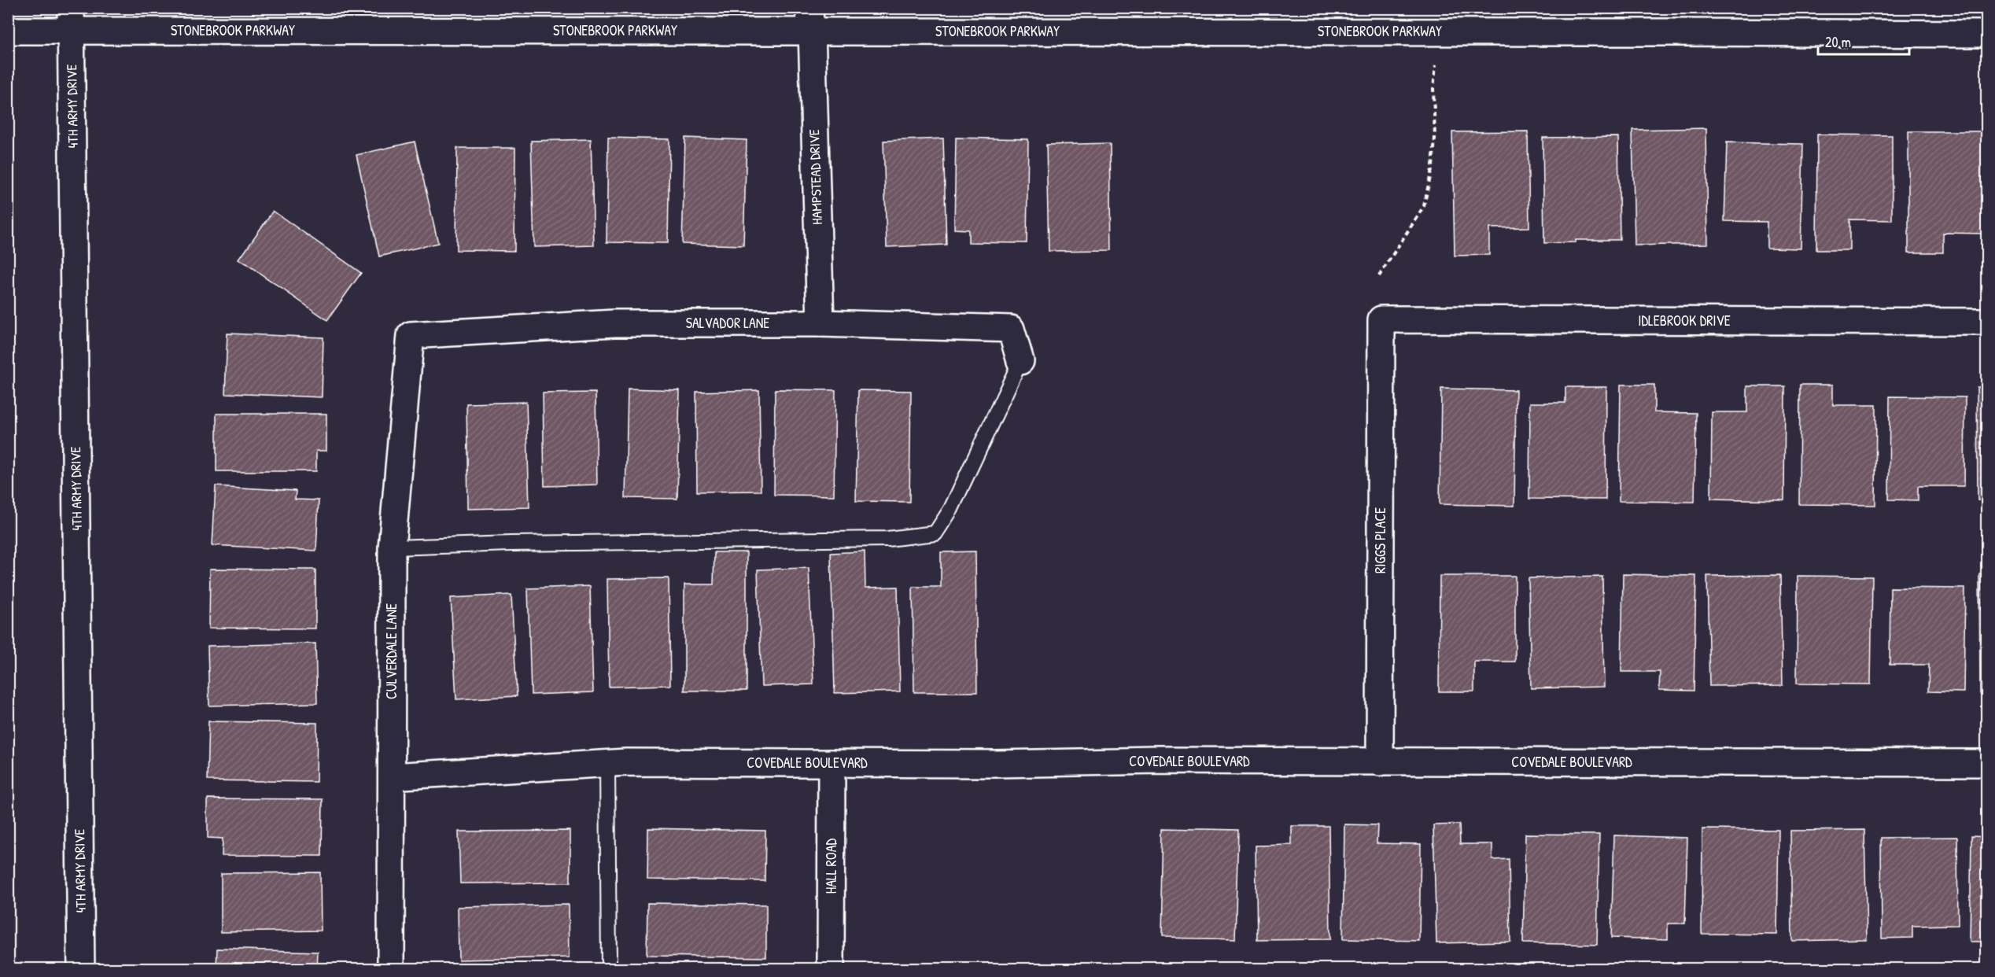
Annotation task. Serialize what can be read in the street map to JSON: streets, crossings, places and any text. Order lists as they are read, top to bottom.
{
  "streets": {
    "street": [
      "STONEBROOK PARKWAY",
      "4TH ARMY DRIVE",
      "HAMPSTEAD DRIVE",
      "IDLEBROOK DRIVE",
      "SALVADOR LANE",
      "RIGGS PLACE",
      "CULVERDALE LANE",
      "COVEDALE BOULEVARD",
      "HALL ROAD"
    ]
  },
  "crossings": [
    ["STONEBROOK PARKWAY", "4TH ARMY DRIVE"],
    ["STONEBROOK PARKWAY", "HAMPSTEAD DRIVE"],
    ["HAMPSTEAD DRIVE", "SALVADOR LANE"],
    ["IDLEBROOK DRIVE", "RIGGS PLACE"],
    ["SALVADOR LANE", "CULVERDALE LANE"],
    ["RIGGS PLACE", "COVEDALE BOULEVARD"],
    ["CULVERDALE LANE", "COVEDALE BOULEVARD"],
    ["COVEDALE BOULEVARD", "HALL ROAD"]
  ],
  "scale_bar": "20 m"
}
